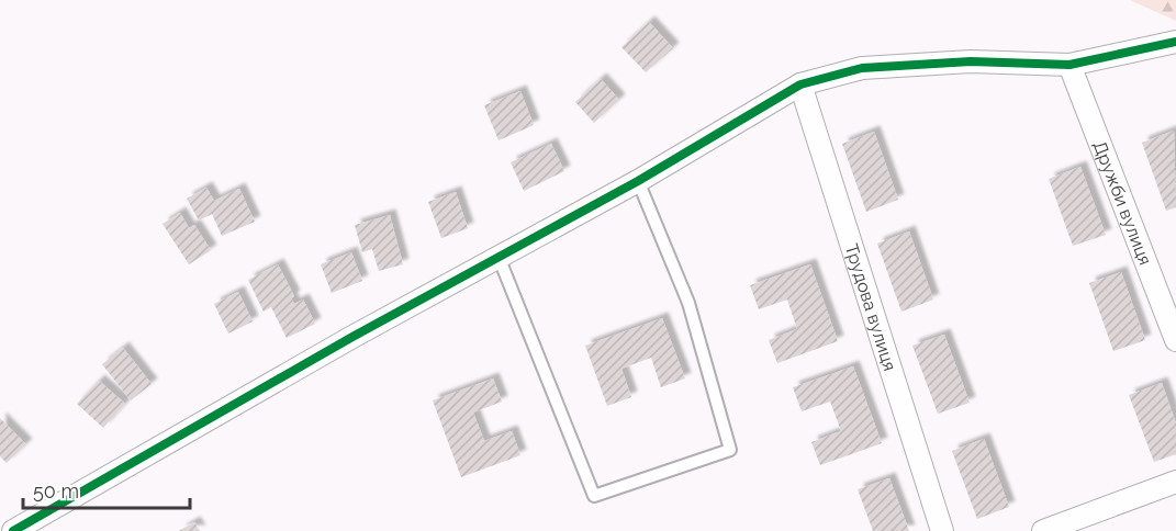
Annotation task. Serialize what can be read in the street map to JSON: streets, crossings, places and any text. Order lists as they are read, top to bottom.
{
  "streets": {
    "street": ["Дружби вулиця", "Трудова вулиця"]
  },
  "scale_bar": "50 m"
}
